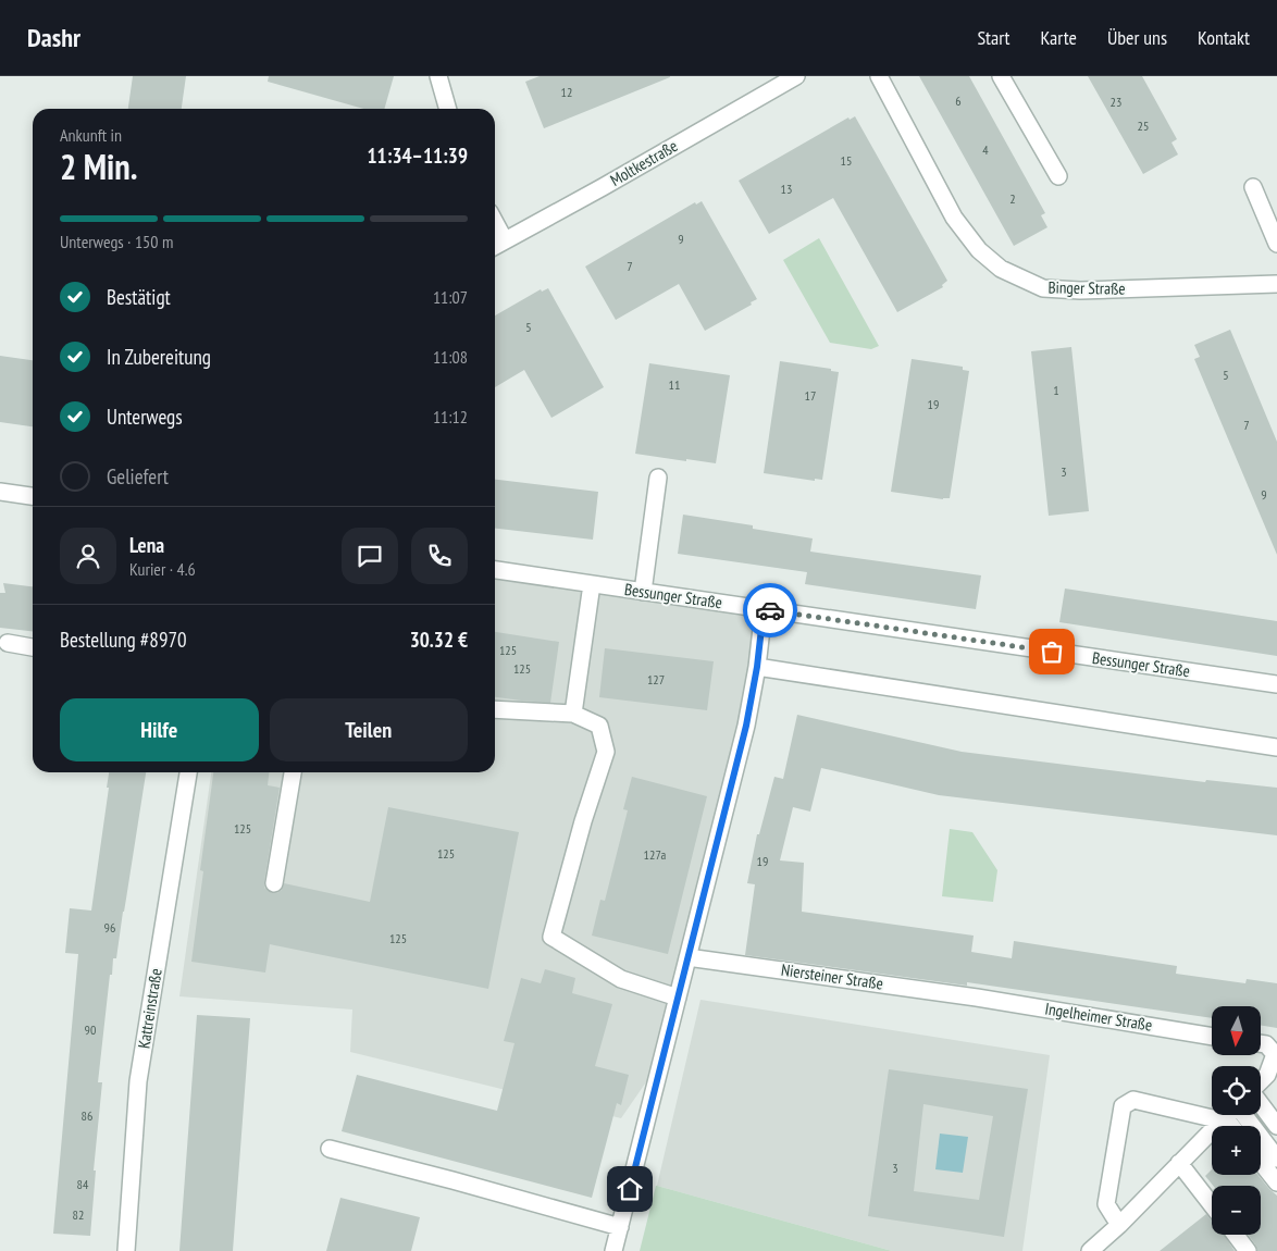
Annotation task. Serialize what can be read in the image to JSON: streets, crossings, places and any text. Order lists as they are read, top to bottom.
{
  "streets": {
    "street": [
      "Moltkestraße",
      "Binger Straße",
      "Bessunger Straße",
      "Niersteiner Straße",
      "Kattreinstraße",
      "Ingelheimer Straße"
    ]
  },
  "crossings": [
    ["Niersteiner Straße", "Ingelheimer Straße"]
  ],
  "house_numbers": [
    "12",
    "6",
    "23",
    "25",
    "4",
    "15",
    "13",
    "2",
    "9",
    "7",
    "5",
    "5",
    "11",
    "1",
    "17",
    "19",
    "7",
    "3",
    "9",
    "125",
    "125",
    "127",
    "125",
    "125",
    "127a",
    "19",
    "96",
    "125",
    "90",
    "86",
    "3",
    "84",
    "82"
  ],
  "north": "bottom",
  "page": {
    "header": "Dashr",
    "nav": [
      "Start",
      "Karte",
      "Über uns",
      "Kontakt"
    ],
    "heading": ["2 Min.", "Ankunft in", "11:34–11:39"],
    "panel": [
      "Lena",
      "Kurier · 4.6",
      "Bestellung #8970",
      "30.32 €"
    ],
    "bar": "Unterwegs · 150 m",
    "list": [
      ["Bestätigt", "11:07"],
      ["In Zubereitung", "11:08"],
      ["Unterwegs", "11:12"],
      "Geliefert"
    ],
    "buttons": ["Hilfe", "Teilen"],
    "map_buttons": ["+", "−"]
  }
}
